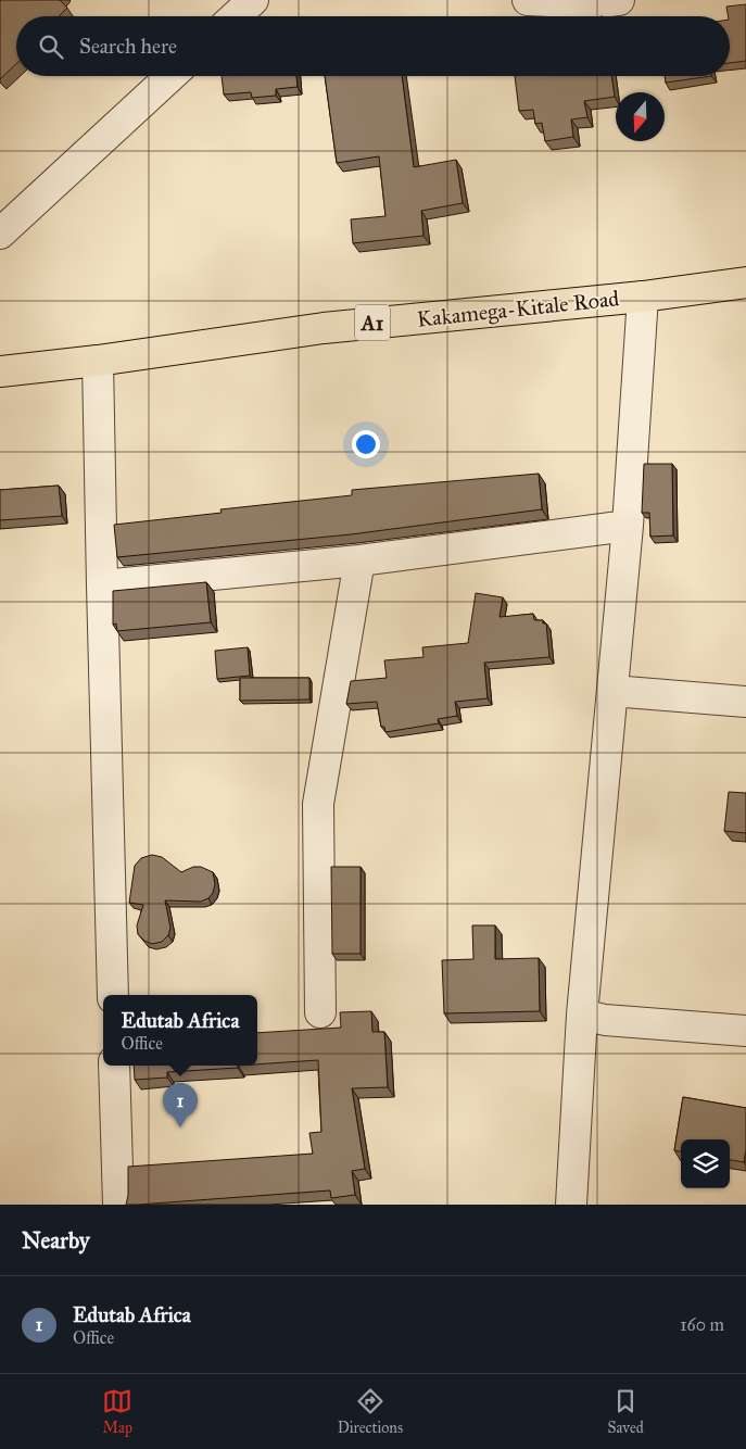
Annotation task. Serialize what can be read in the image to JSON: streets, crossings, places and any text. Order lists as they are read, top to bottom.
{
  "streets": {
    "highway": ["Kakamega-Kitale Road", "A1"]
  },
  "north": "bottom",
  "page": {
    "search": "Search here",
    "popup": ["Edutab Africa", "Office"],
    "pins": "1",
    "heading": "Nearby",
    "list": [
      {
        "mark": "1",
        "name": "Edutab Africa",
        "note": "Office",
        "value": "160 m"
      }
    ],
    "nav": ["Map", "Directions", "Saved"]
  }
}
